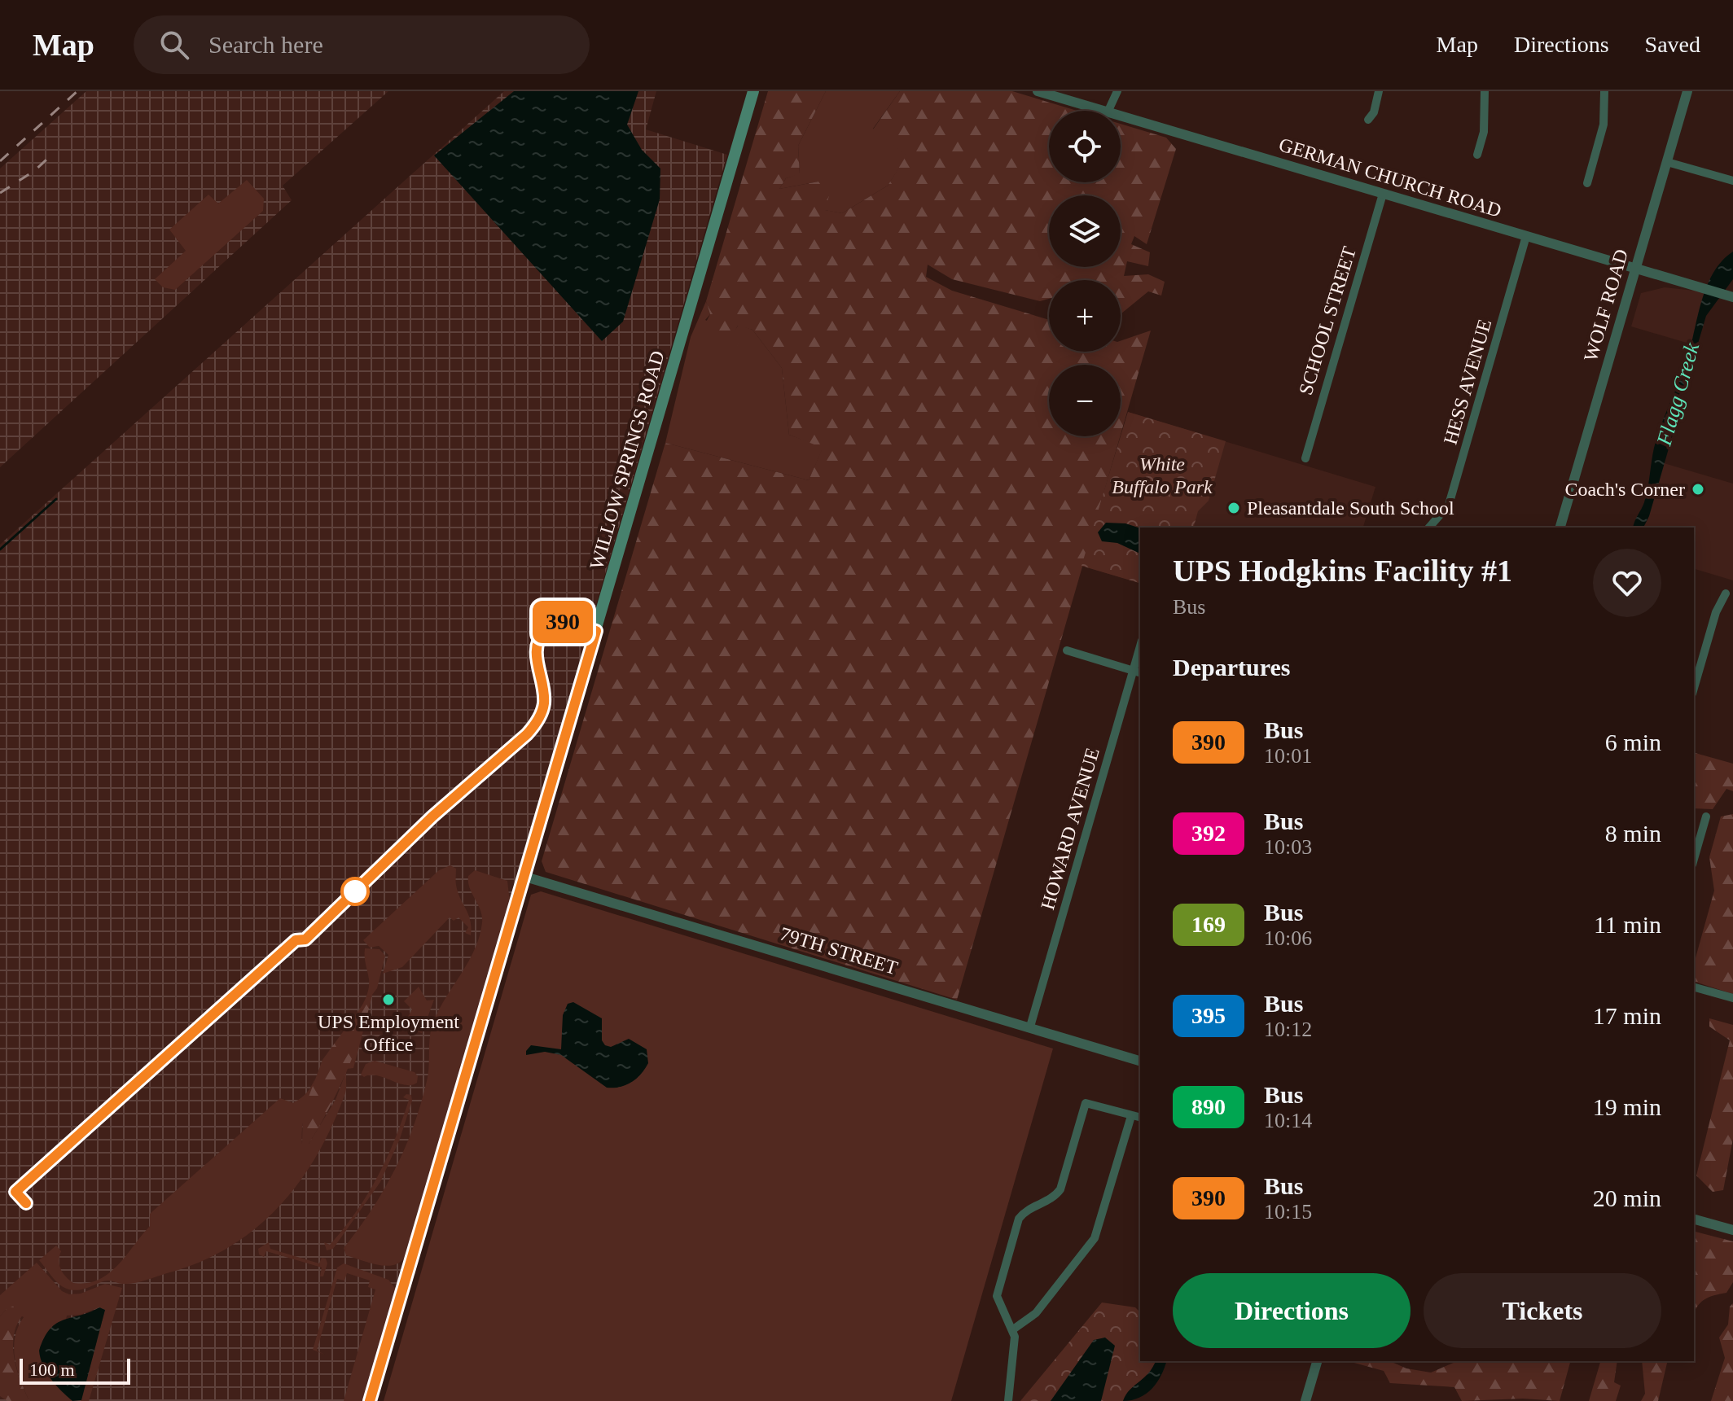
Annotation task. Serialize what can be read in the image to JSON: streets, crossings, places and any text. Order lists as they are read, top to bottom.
{
  "streets": {
    "main road": ["WILLOW SPRINGS ROAD"],
    "street": [
      "GERMAN CHURCH ROAD",
      "WOLF ROAD",
      "SCHOOL STREET",
      "HESS AVENUE",
      "HOWARD AVENUE",
      "79TH STREET"
    ]
  },
  "crossings": [
    ["GERMAN CHURCH ROAD", "WOLF ROAD"],
    ["GERMAN CHURCH ROAD", "SCHOOL STREET"],
    ["GERMAN CHURCH ROAD", "HESS AVENUE"],
    ["WILLOW SPRINGS ROAD", "79TH STREET"],
    ["HOWARD AVENUE", "79TH STREET"]
  ],
  "water": ["Flagg Creek"],
  "parks": ["White Buffalo Park"],
  "places": ["Coach's Corner", "Pleasantdale South School", "UPS Employment Office"],
  "lines": ["bus line 390"],
  "scale_bar": "100 m",
  "page": {
    "header": "Map",
    "search": "Search here",
    "nav": ["Map", "Directions", "Saved"],
    "on_map": "390",
    "map_buttons": ["+", "−"],
    "heading": [
      ["UPS Hodgkins Facility #1", "Bus"],
      "Departures"
    ],
    "list": [
      {
        "mark": "390",
        "name": "Bus",
        "note": "10:01",
        "value": "6 min"
      },
      {
        "mark": "392",
        "name": "Bus",
        "note": "10:03",
        "value": "8 min"
      },
      {
        "mark": "169",
        "name": "Bus",
        "note": "10:06",
        "value": "11 min"
      },
      {
        "mark": "395",
        "name": "Bus",
        "note": "10:12",
        "value": "17 min"
      },
      {
        "mark": "890",
        "name": "Bus",
        "note": "10:14",
        "value": "19 min"
      },
      {
        "mark": "390",
        "name": "Bus",
        "note": "10:15",
        "value": "20 min"
      }
    ],
    "buttons": ["Directions", "Tickets"],
    "scale": "100 m"
  }
}
